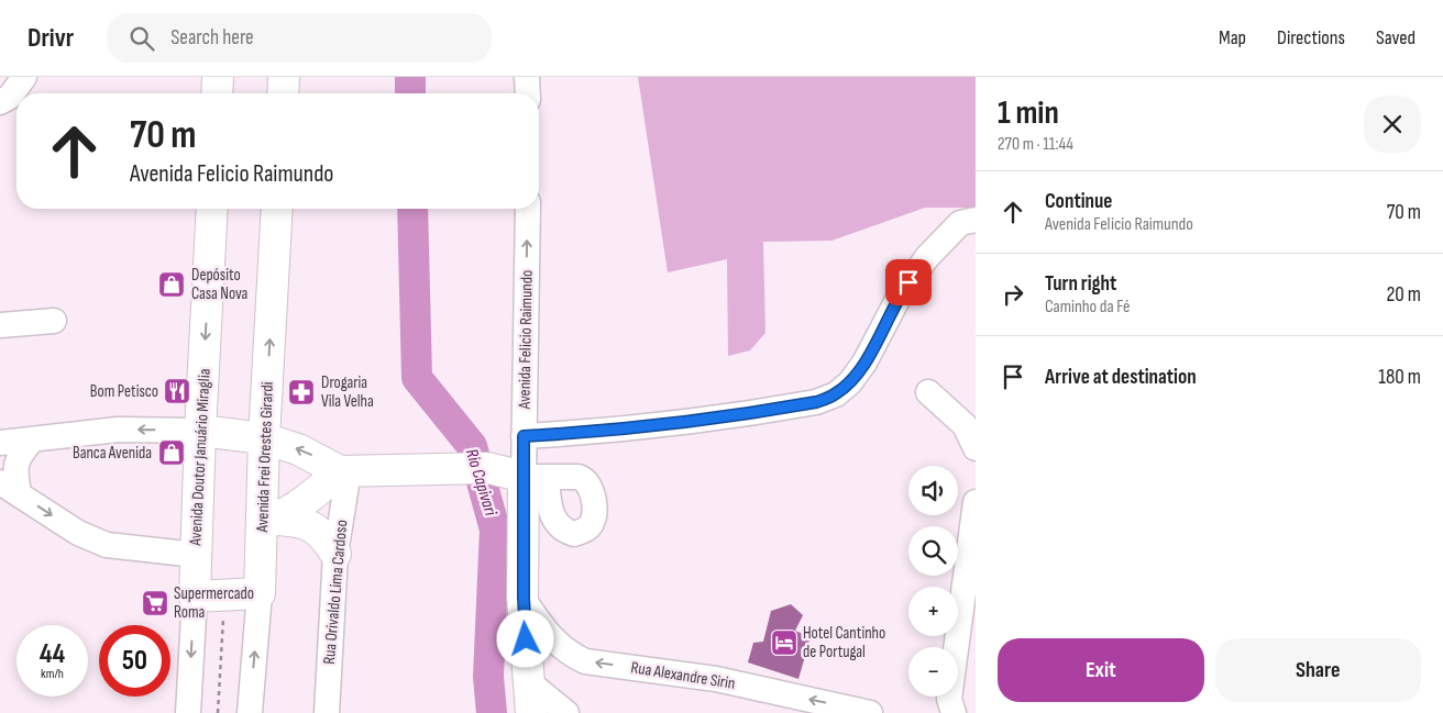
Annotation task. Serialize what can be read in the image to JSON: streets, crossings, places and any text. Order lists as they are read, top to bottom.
{
  "streets": {
    "main road": ["Avenida Doutor Januário Miraglia", "Avenida Frei Orestes Girardi"],
    "street": ["Avenida Felicio Raimundo", "Rua Orivaldo Lima Cardoso", "Rua Alexandre Sirin"]
  },
  "one_way": [
    "Avenida Felicio Raimundo",
    "Avenida Doutor Januário Miraglia",
    "Avenida Frei Orestes Girardi",
    "Rua Alexandre Sirin"
  ],
  "water": ["Rio Capivari"],
  "places": {
    "shop": ["Depósito Casa Nova", "Banca Avenida"],
    "restaurant": ["Bom Petisco"],
    "pharmacy": ["Drogaria Vila Velha"],
    "supermarket": ["Supermercado Roma"],
    "hotel": ["Hotel Cantinho de Portugal"]
  },
  "page": {
    "header": "Drivr",
    "search": "Search here",
    "nav": ["Map", "Directions", "Saved"],
    "heading": ["1 min", "270 m · 11:44"],
    "turn": ["70 m", "Avenida Felicio Raimundo"],
    "list": [
      {
        "name": "Continue",
        "note": "Avenida Felicio Raimundo",
        "value": "70 m"
      },
      {
        "name": "Turn right",
        "note": "Caminho da Fé",
        "value": "20 m"
      },
      {
        "name": "Arrive at destination",
        "value": "180 m"
      }
    ],
    "map_buttons": ["+", "−"],
    "speed": "44 km/h",
    "limit": "50",
    "buttons": ["Exit", "Share"]
  }
}
